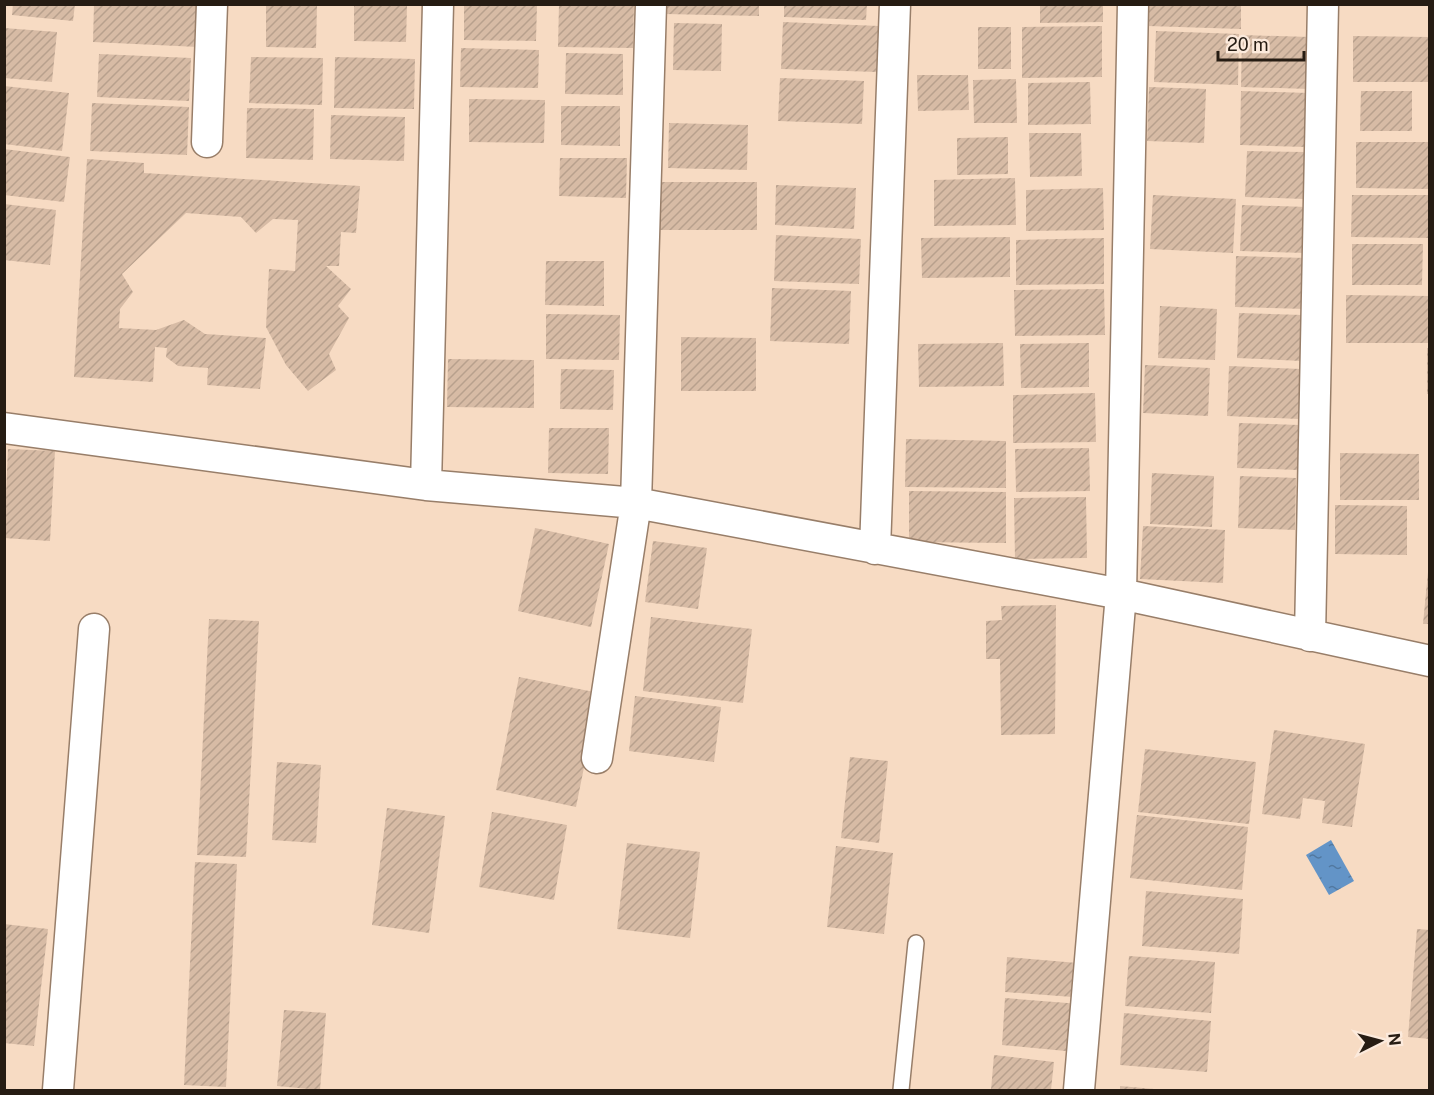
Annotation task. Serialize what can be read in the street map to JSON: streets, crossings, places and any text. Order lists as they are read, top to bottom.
{
  "scale_bar": "20 m",
  "north": "right"
}
